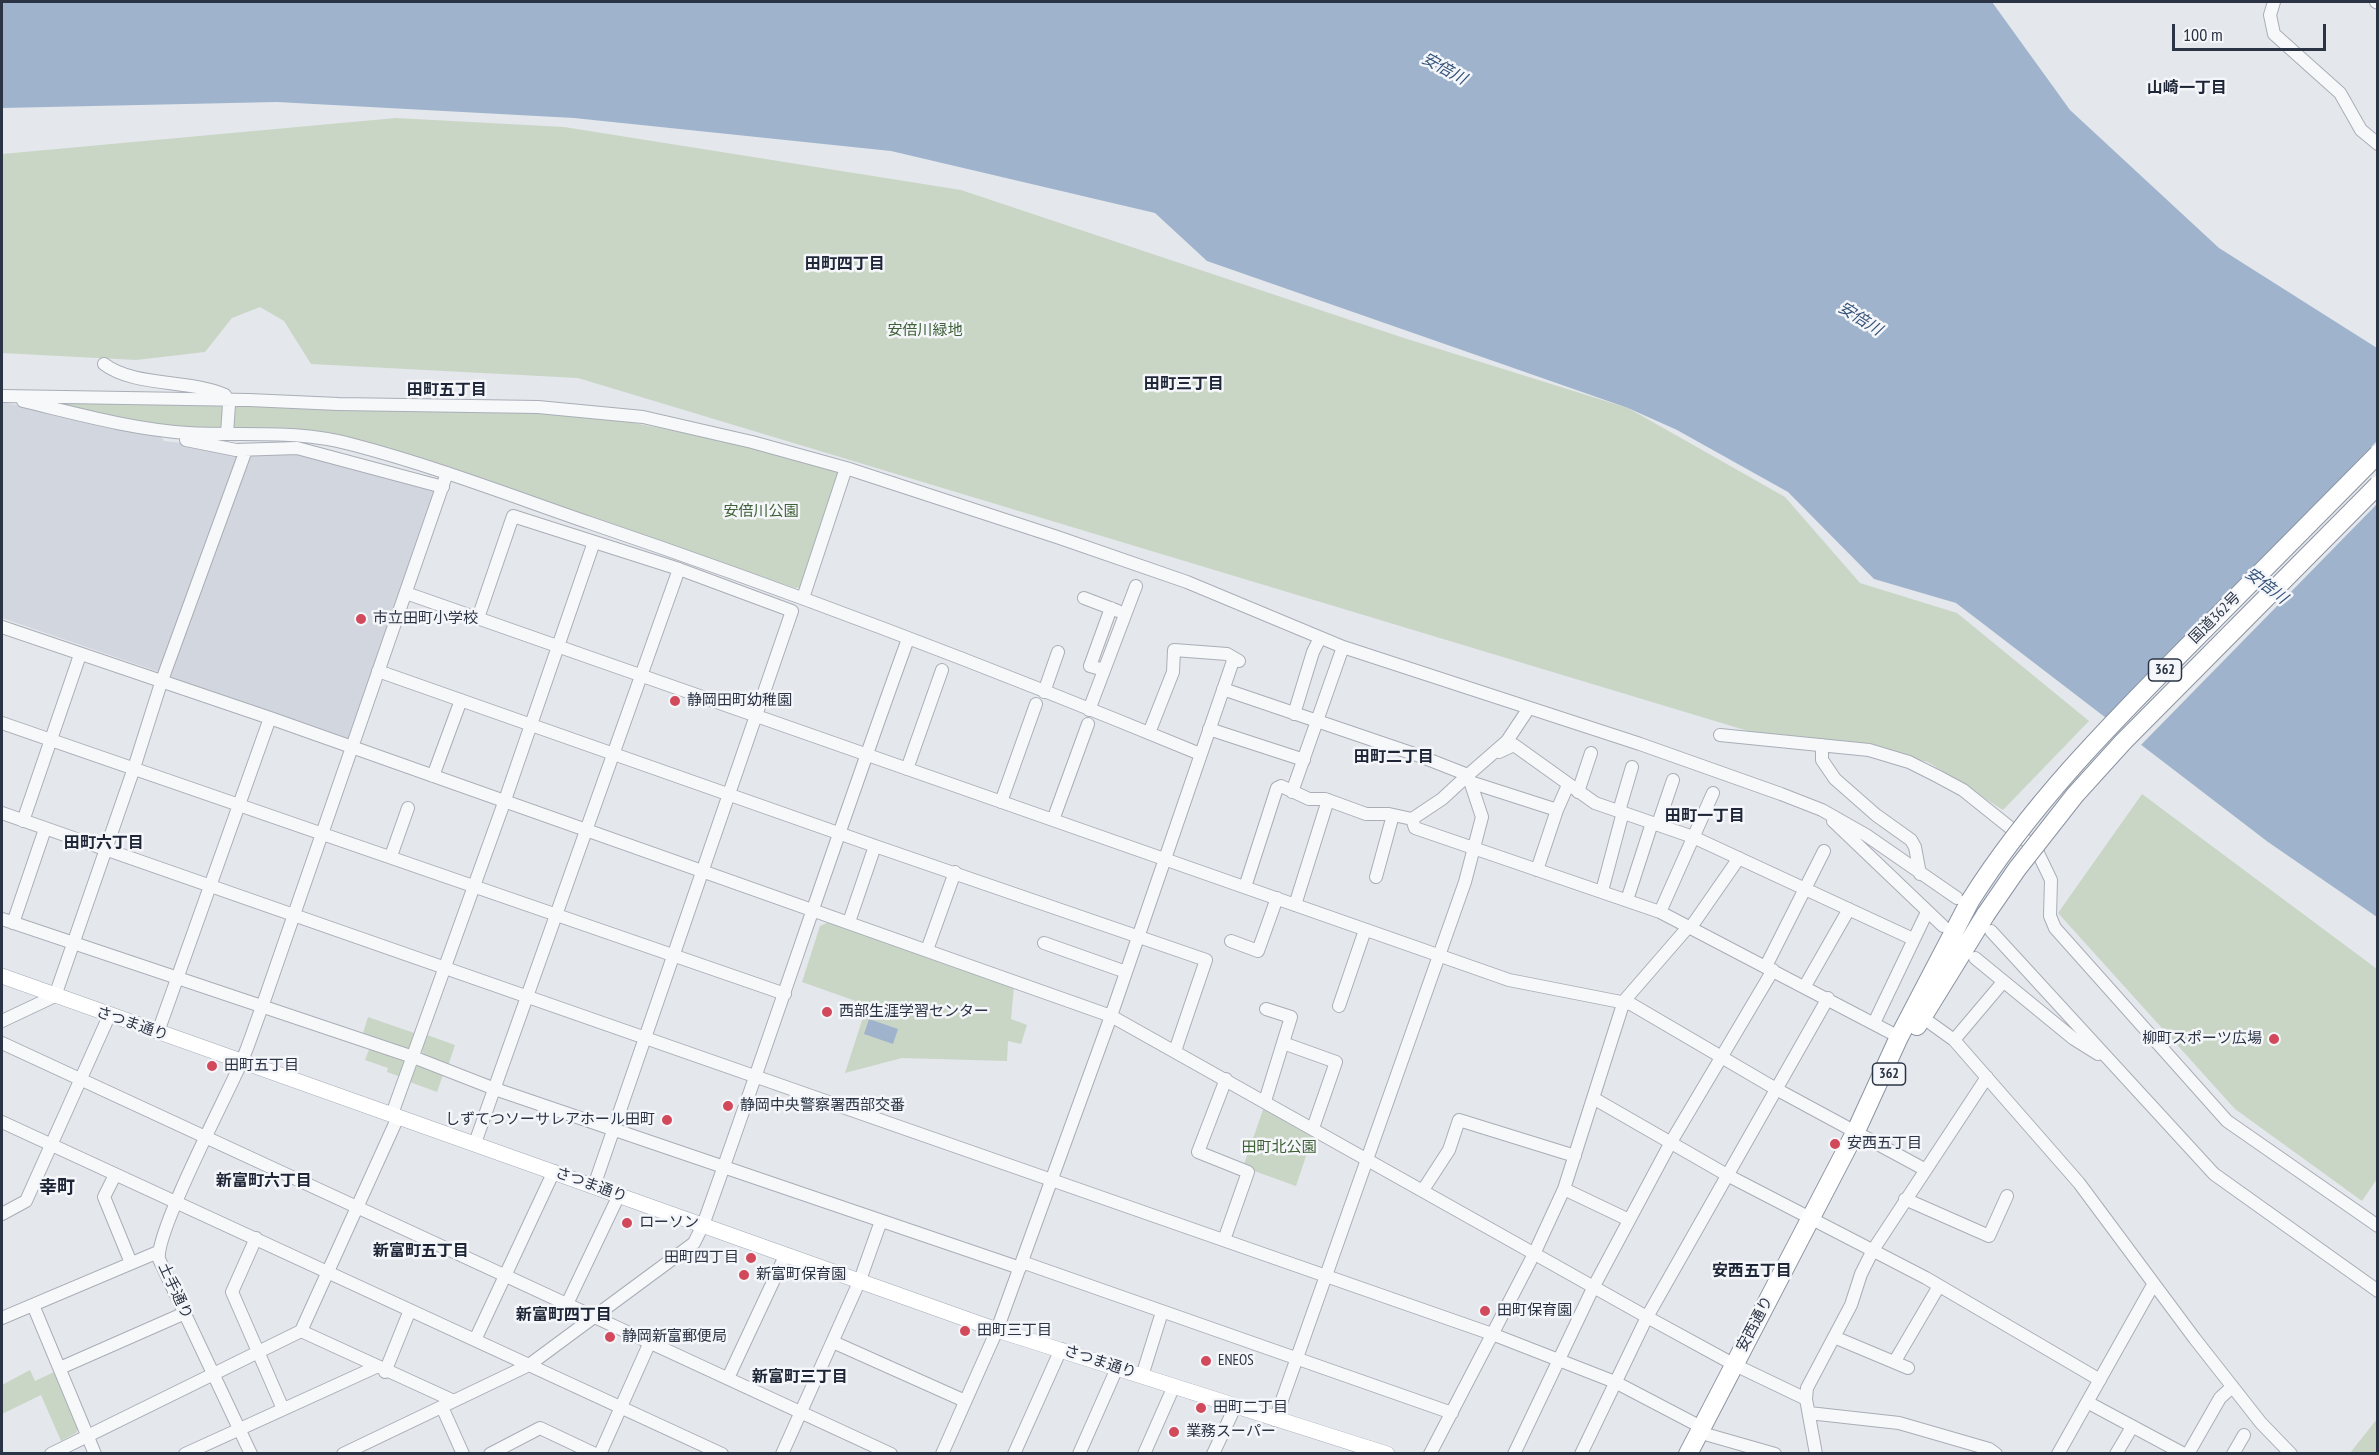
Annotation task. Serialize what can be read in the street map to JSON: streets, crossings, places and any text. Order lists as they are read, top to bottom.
{
  "streets": {
    "highway": ["国道362号", "362", "安西通り"],
    "main road": ["さつま通り"],
    "street": ["土手通り"]
  },
  "crossings": [
    ["国道362号", "安西通り"],
    ["さつま通り", "土手通り"]
  ],
  "districts": [
    "山崎一丁目",
    "田町四丁目",
    "田町三丁目",
    "田町五丁目",
    "田町二丁目",
    "田町一丁目",
    "田町六丁目",
    "新富町六丁目",
    "幸町",
    "新富町五丁目",
    "安西五丁目",
    "新富町四丁目",
    "新富町三丁目"
  ],
  "water": ["安倍川"],
  "parks": ["安倍川緑地", "安倍川公園", "田町北公園"],
  "places": [
    "市立田町小学校",
    "静岡田町幼稚園",
    "西部生涯学習センター",
    "柳町スポーツ広場",
    "田町五丁目",
    "静岡中央警察署西部交番",
    "しずてつソーサレアホール田町",
    "安西五丁目",
    "ローソン",
    "田町四丁目",
    "新富町保育園",
    "田町保育園",
    "田町三丁目",
    "静岡新富郵便局",
    "ENEOS",
    "田町二丁目",
    "業務スーパー"
  ],
  "scale_bar": "100 m"
}
